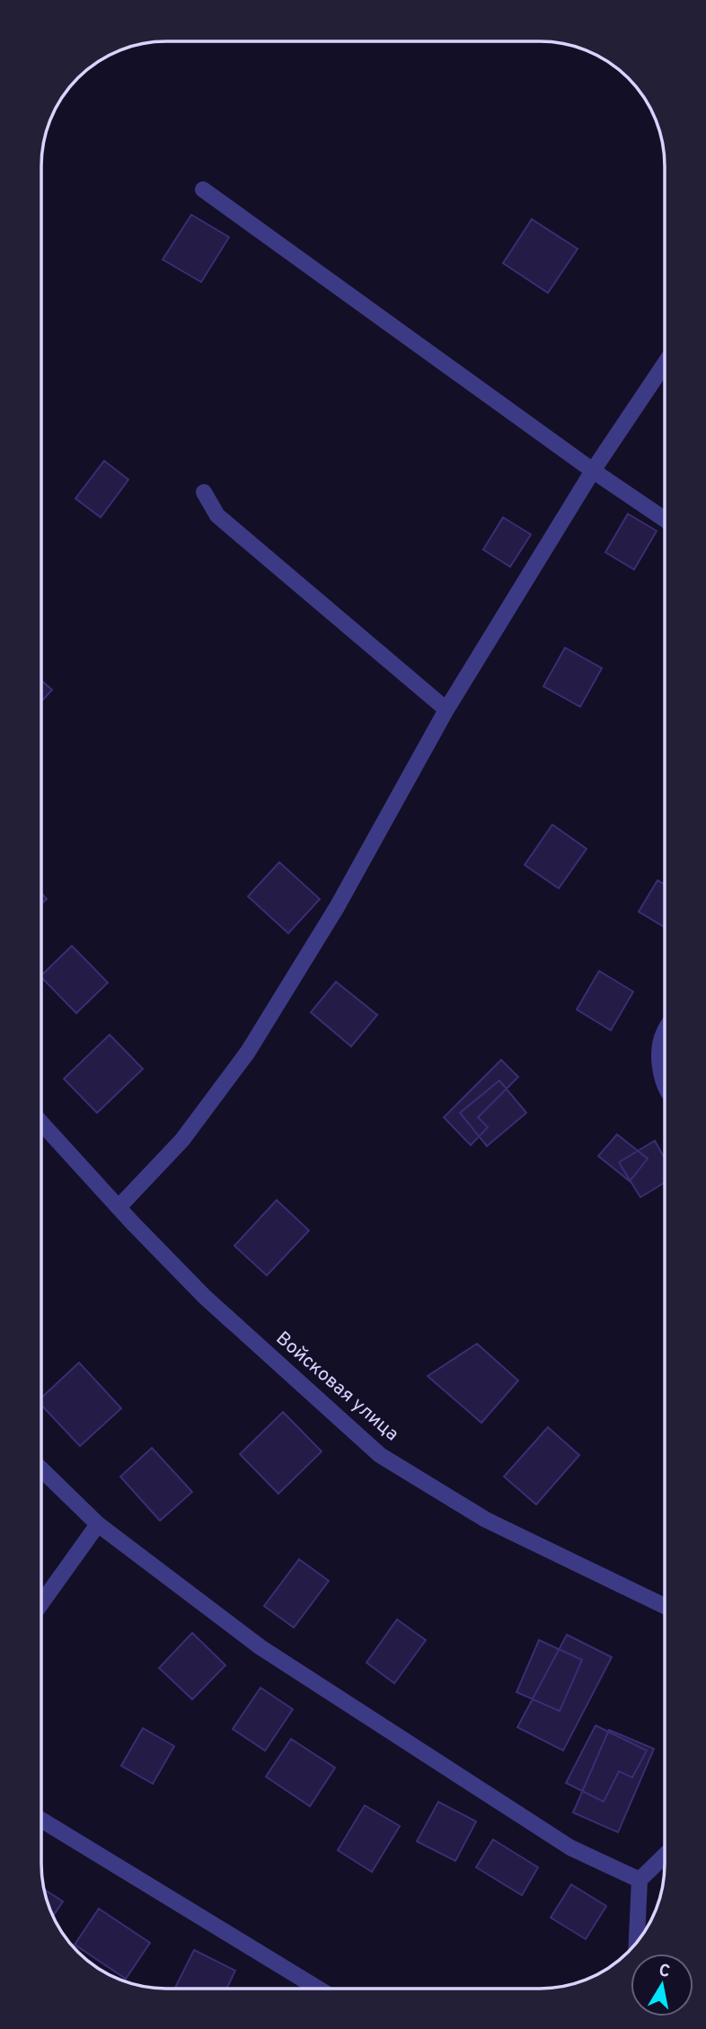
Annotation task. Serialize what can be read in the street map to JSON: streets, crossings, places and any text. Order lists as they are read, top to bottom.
{
  "streets": {
    "street": ["Войсковая улица"]
  },
  "north": "top"
}
